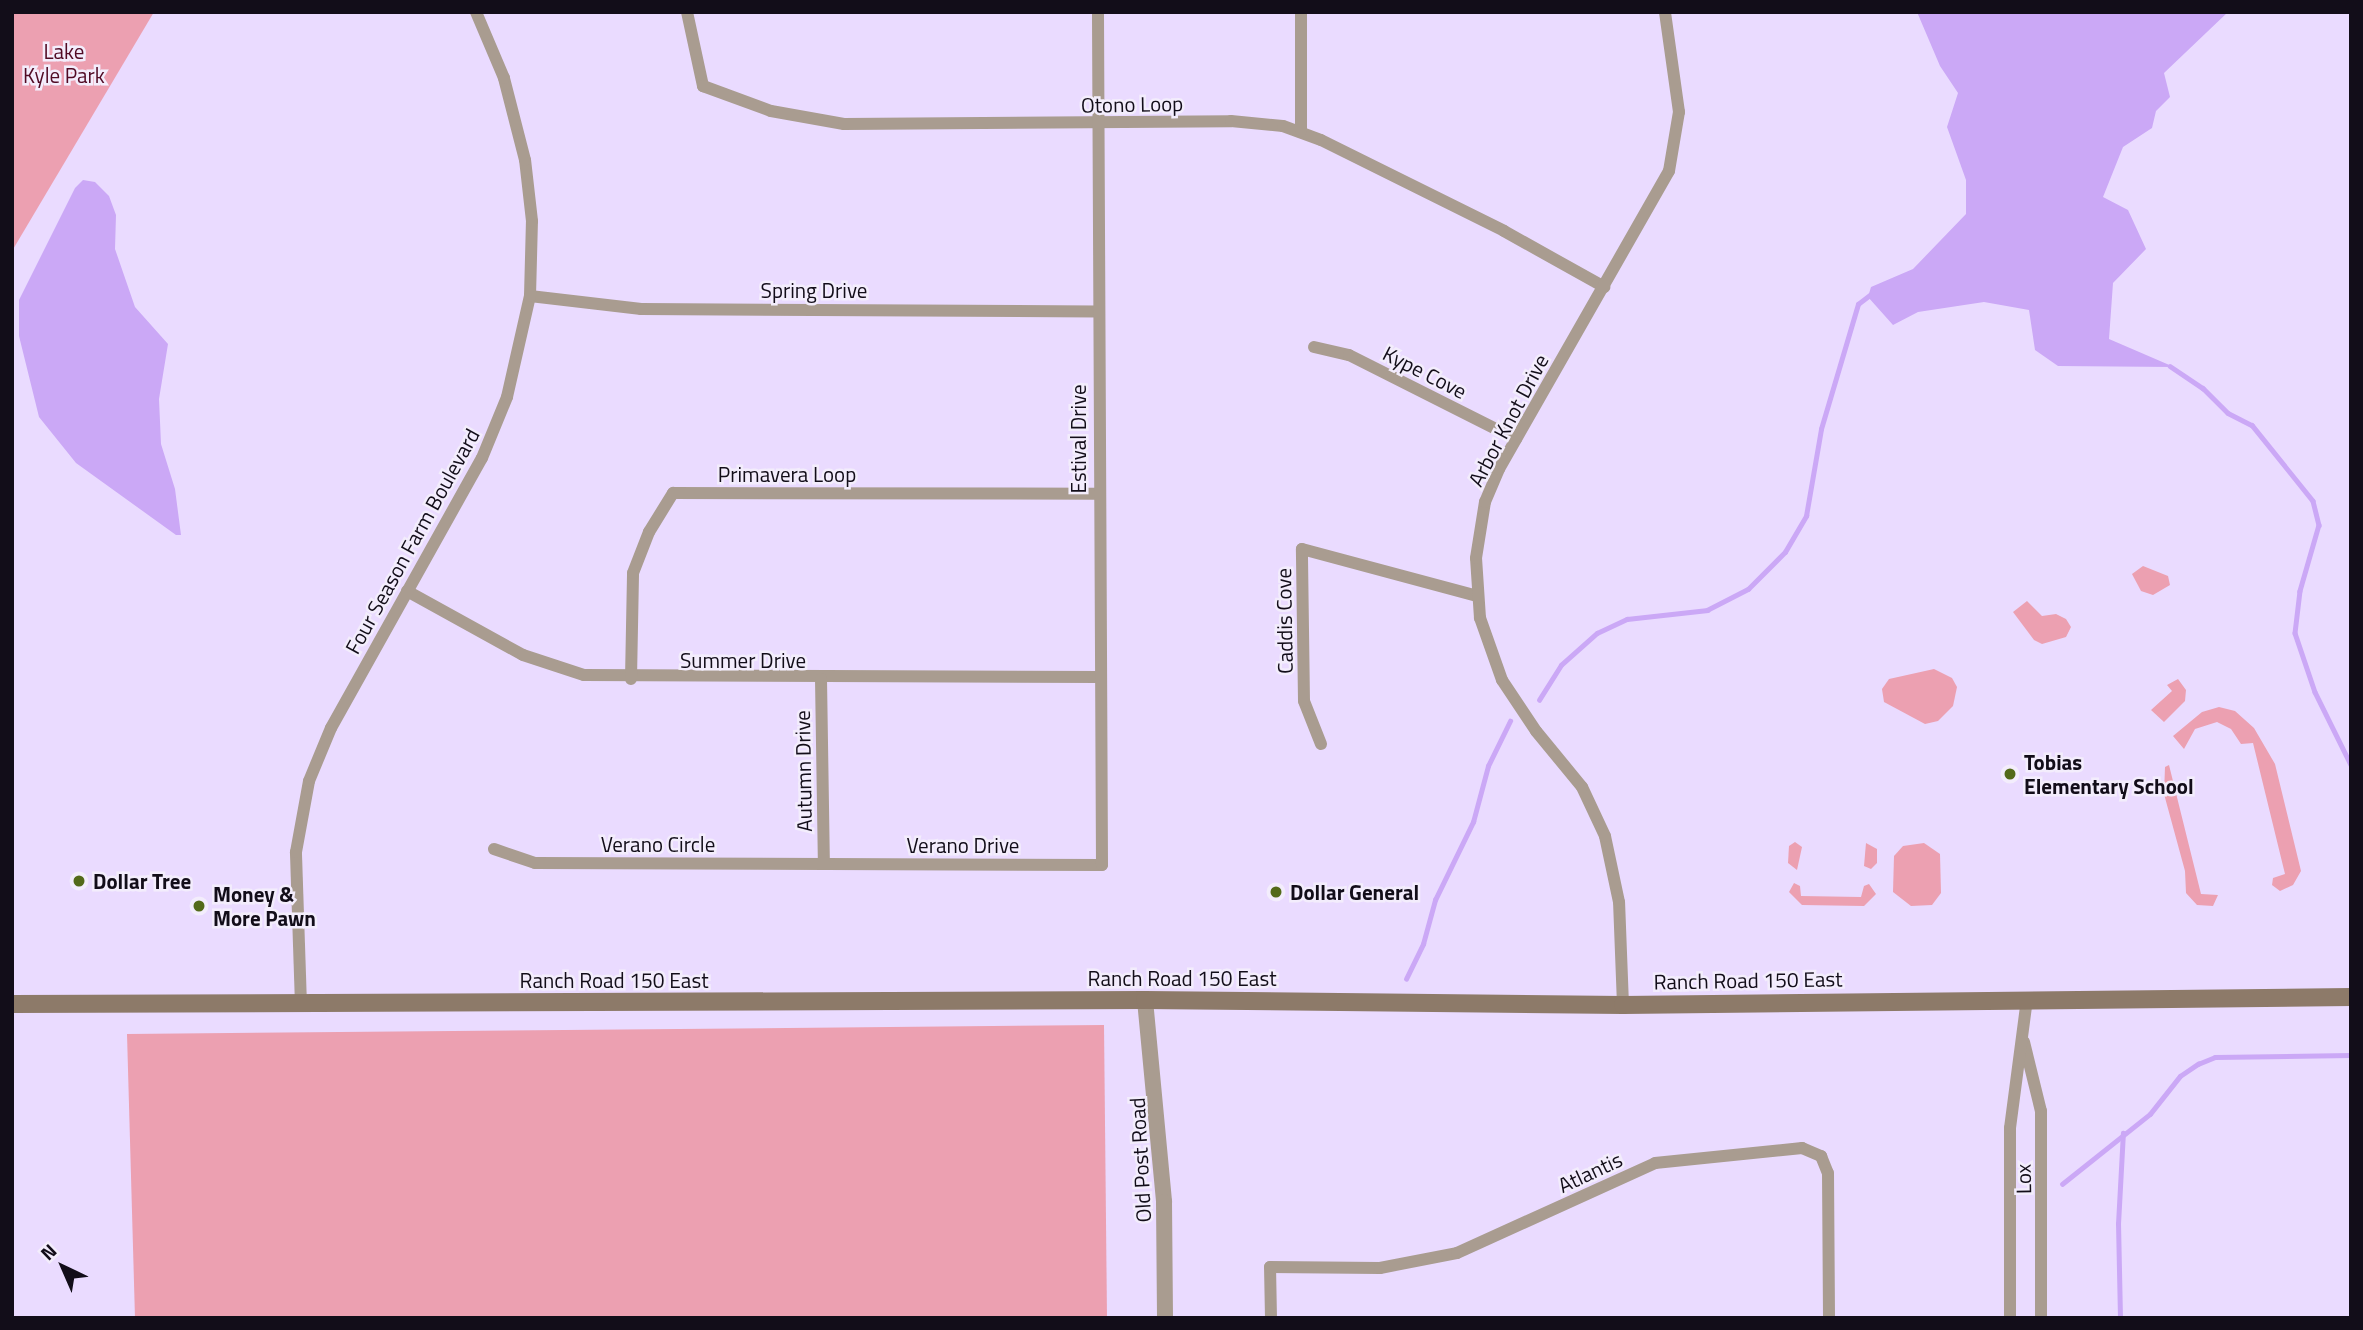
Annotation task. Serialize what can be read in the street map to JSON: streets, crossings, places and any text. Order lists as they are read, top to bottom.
{
  "streets": {
    "main road": ["Ranch Road 150 East"],
    "street": [
      "Otono Loop",
      "Spring Drive",
      "Kype Cove",
      "Arbor Knot Drive",
      "Estival Drive",
      "Primavera Loop",
      "Four Season Farm Boulevard",
      "Caddis Cove",
      "Summer Drive",
      "Autumn Drive",
      "Verano Circle",
      "Verano Drive",
      "Old Post Road",
      "Atlantis",
      "Lox"
    ]
  },
  "crossings": [
    ["Otono Loop", "Arbor Knot Drive"],
    ["Otono Loop", "Estival Drive"],
    ["Spring Drive", "Estival Drive"],
    ["Spring Drive", "Four Season Farm Boulevard"],
    ["Kype Cove", "Arbor Knot Drive"],
    ["Arbor Knot Drive", "Caddis Cove"],
    ["Arbor Knot Drive", "Ranch Road 150 East"],
    ["Estival Drive", "Primavera Loop"],
    ["Estival Drive", "Summer Drive"],
    ["Estival Drive", "Verano Drive"],
    ["Primavera Loop", "Summer Drive"],
    ["Four Season Farm Boulevard", "Summer Drive"],
    ["Four Season Farm Boulevard", "Ranch Road 150 East"],
    ["Summer Drive", "Autumn Drive"],
    ["Autumn Drive", "Verano Circle"],
    ["Autumn Drive", "Verano Drive"],
    ["Verano Circle", "Verano Drive"],
    ["Ranch Road 150 East", "Old Post Road"],
    ["Ranch Road 150 East", "Lox"]
  ],
  "parks": ["Lake Kyle Park"],
  "places": [
    "Tobias Elementary School",
    "Dollar Tree",
    "Dollar General",
    "Money & More Pawn"
  ],
  "north": "top left"
}
